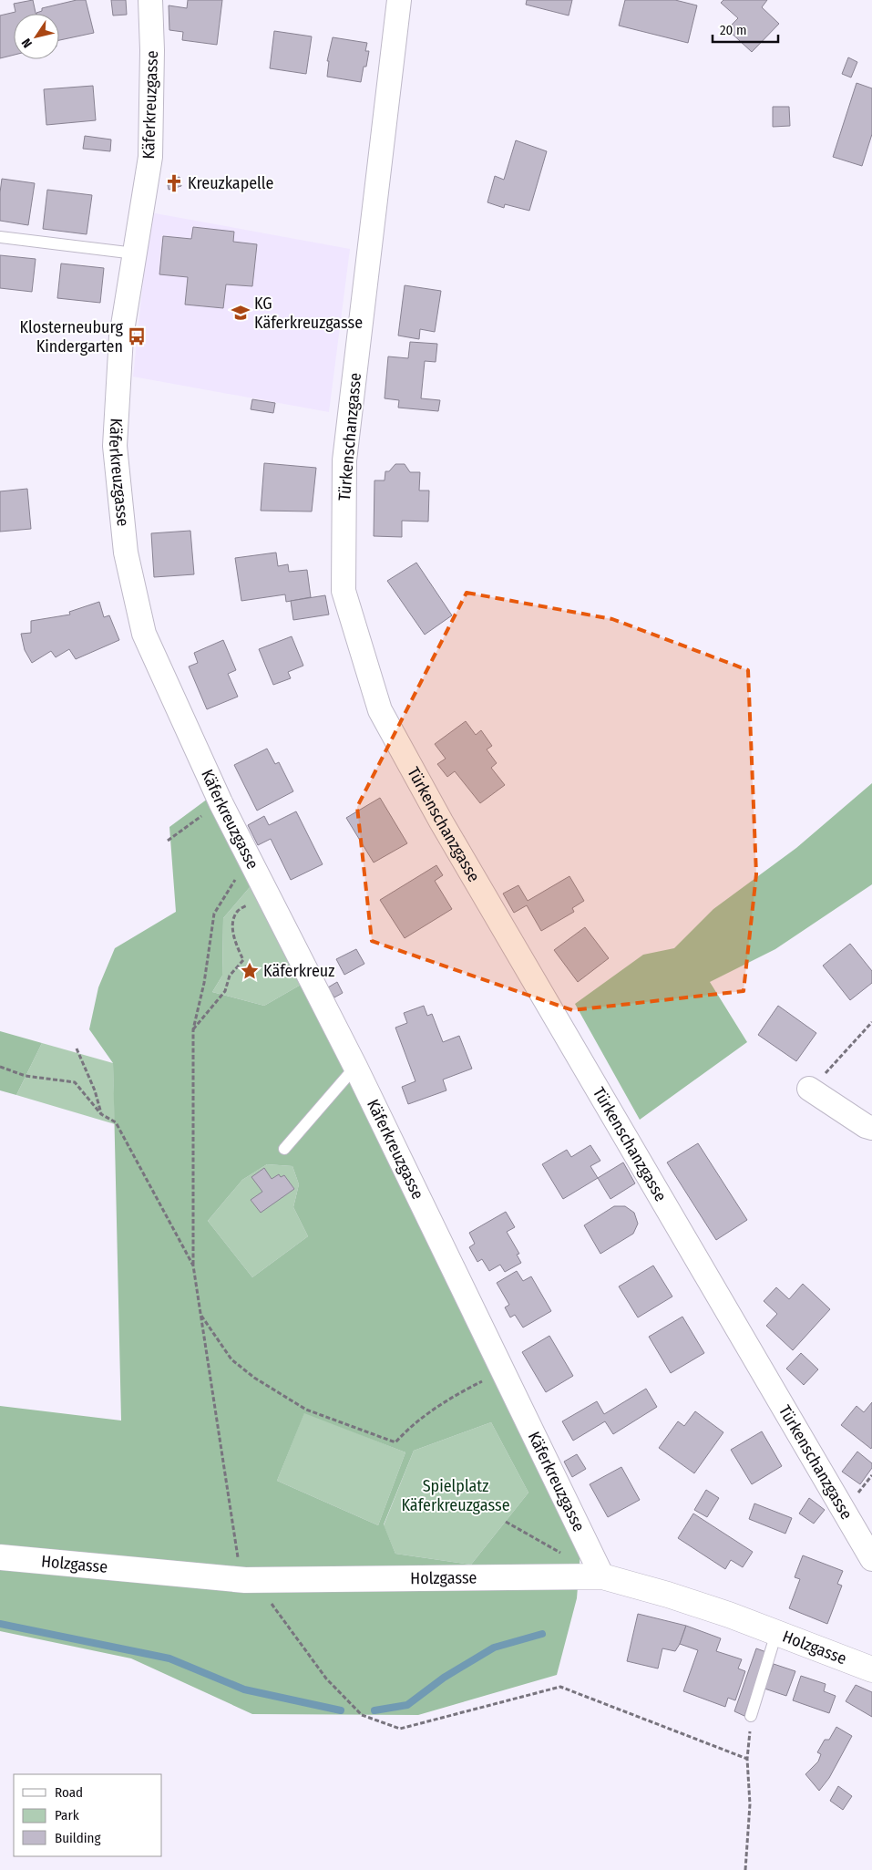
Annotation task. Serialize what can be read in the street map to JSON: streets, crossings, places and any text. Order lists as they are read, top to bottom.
{
  "streets": {
    "street": ["Käferkreuzgasse", "Türkenschanzgasse", "Holzgasse"]
  },
  "crossings": [
    ["Käferkreuzgasse", "Holzgasse"]
  ],
  "parks": ["Spielplatz Käferkreuzgasse"],
  "places": {
    "church": ["Kreuzkapelle"],
    "school or university": ["KG Käferkreuzgasse"],
    "bus stop": ["Klosterneuburg Kindergarten"],
    "place": ["Käferkreuz"]
  },
  "legend": ["Road", "Park", "Building"],
  "scale_bar": "20 m",
  "north": "bottom left"
}
